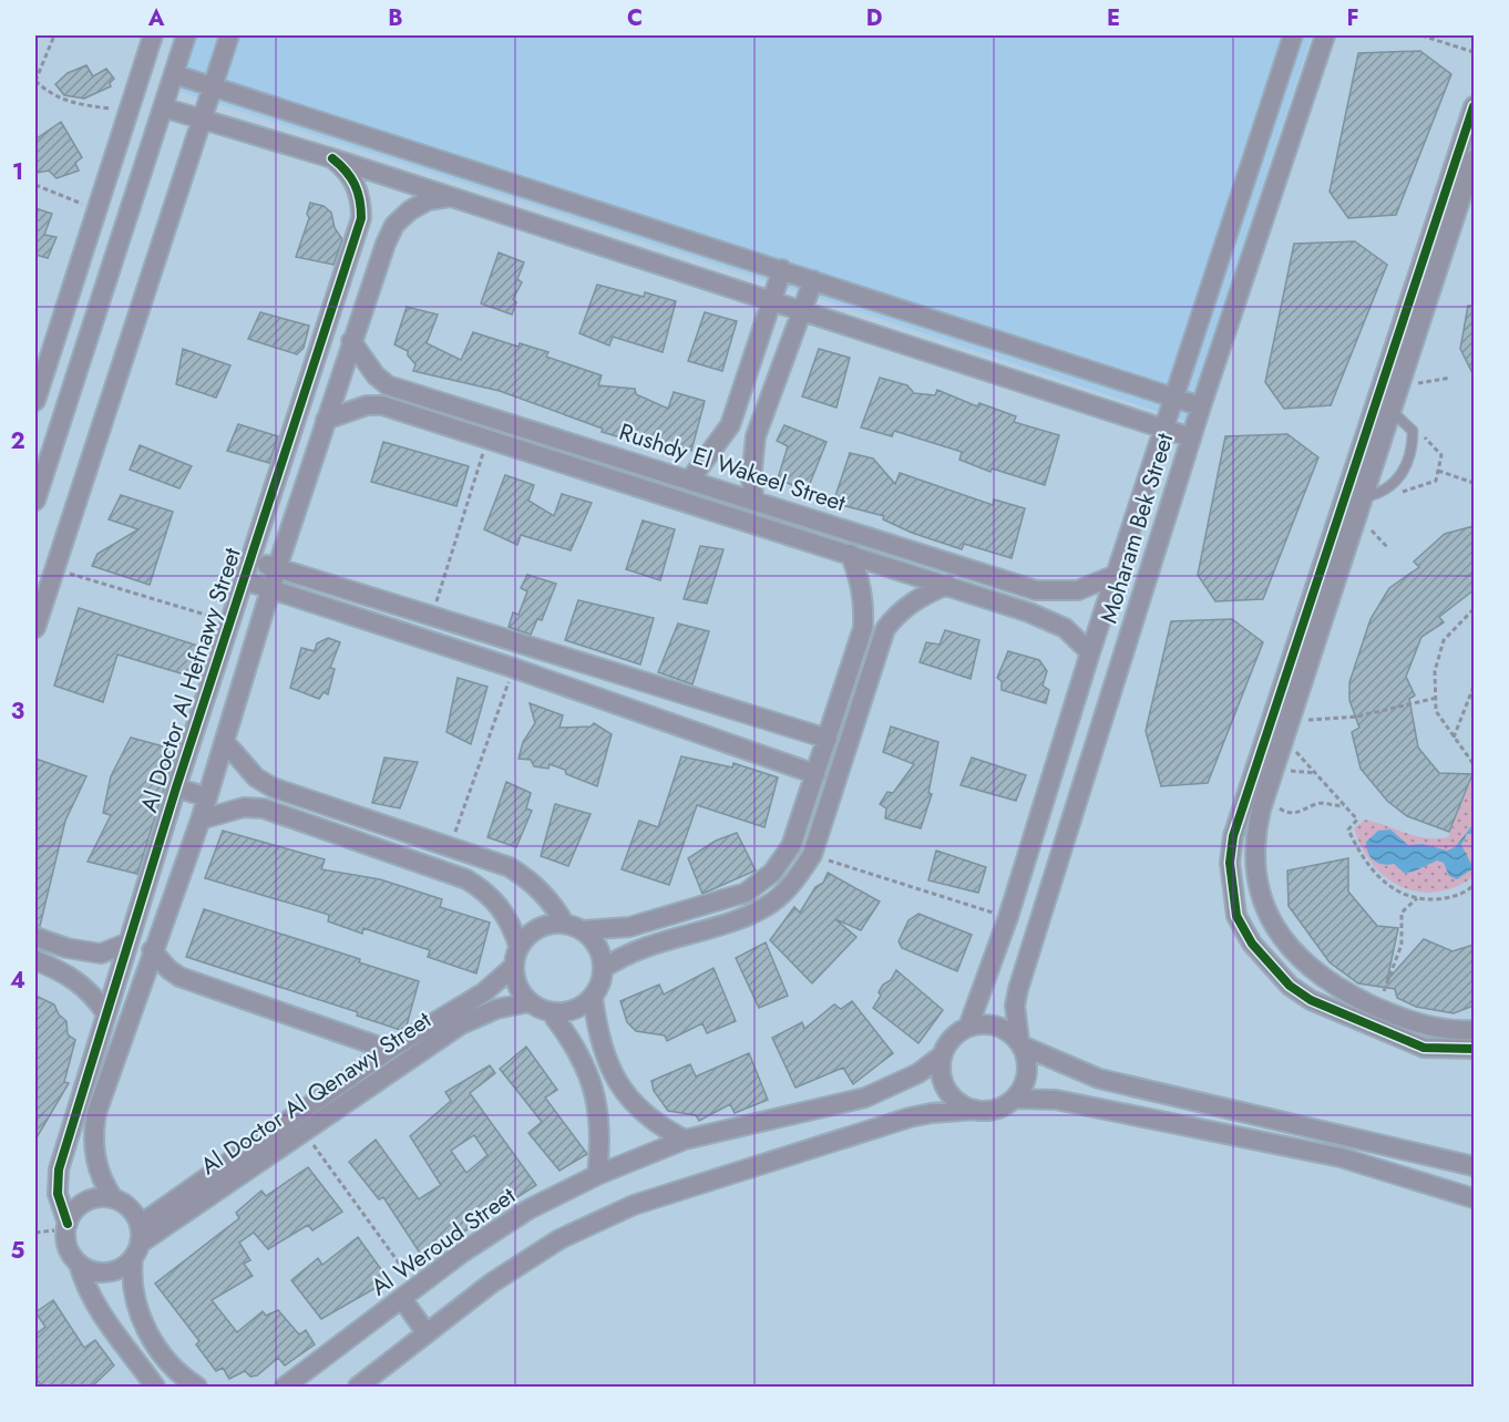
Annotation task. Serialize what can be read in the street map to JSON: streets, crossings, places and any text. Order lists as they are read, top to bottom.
{
  "streets": {
    "street": [
      "Rushdy El Wakeel Street",
      "Moharam Bek Street",
      "Al Doctor Al Hefnawy Street",
      "Al Doctor Al Qenawy Street",
      "Al Weroud Street"
    ]
  },
  "crossings": [
    ["Rushdy El Wakeel Street", "Moharam Bek Street"],
    ["Rushdy El Wakeel Street", "Al Doctor Al Hefnawy Street"],
    ["Moharam Bek Street", "Al Weroud Street"],
    ["Al Doctor Al Hefnawy Street", "Al Doctor Al Qenawy Street"]
  ],
  "grid": {
    "columns": [
      "A",
      "B",
      "C",
      "D",
      "E",
      "F"
    ],
    "rows": [
      "1",
      "2",
      "3",
      "4",
      "5"
    ]
  }
}
